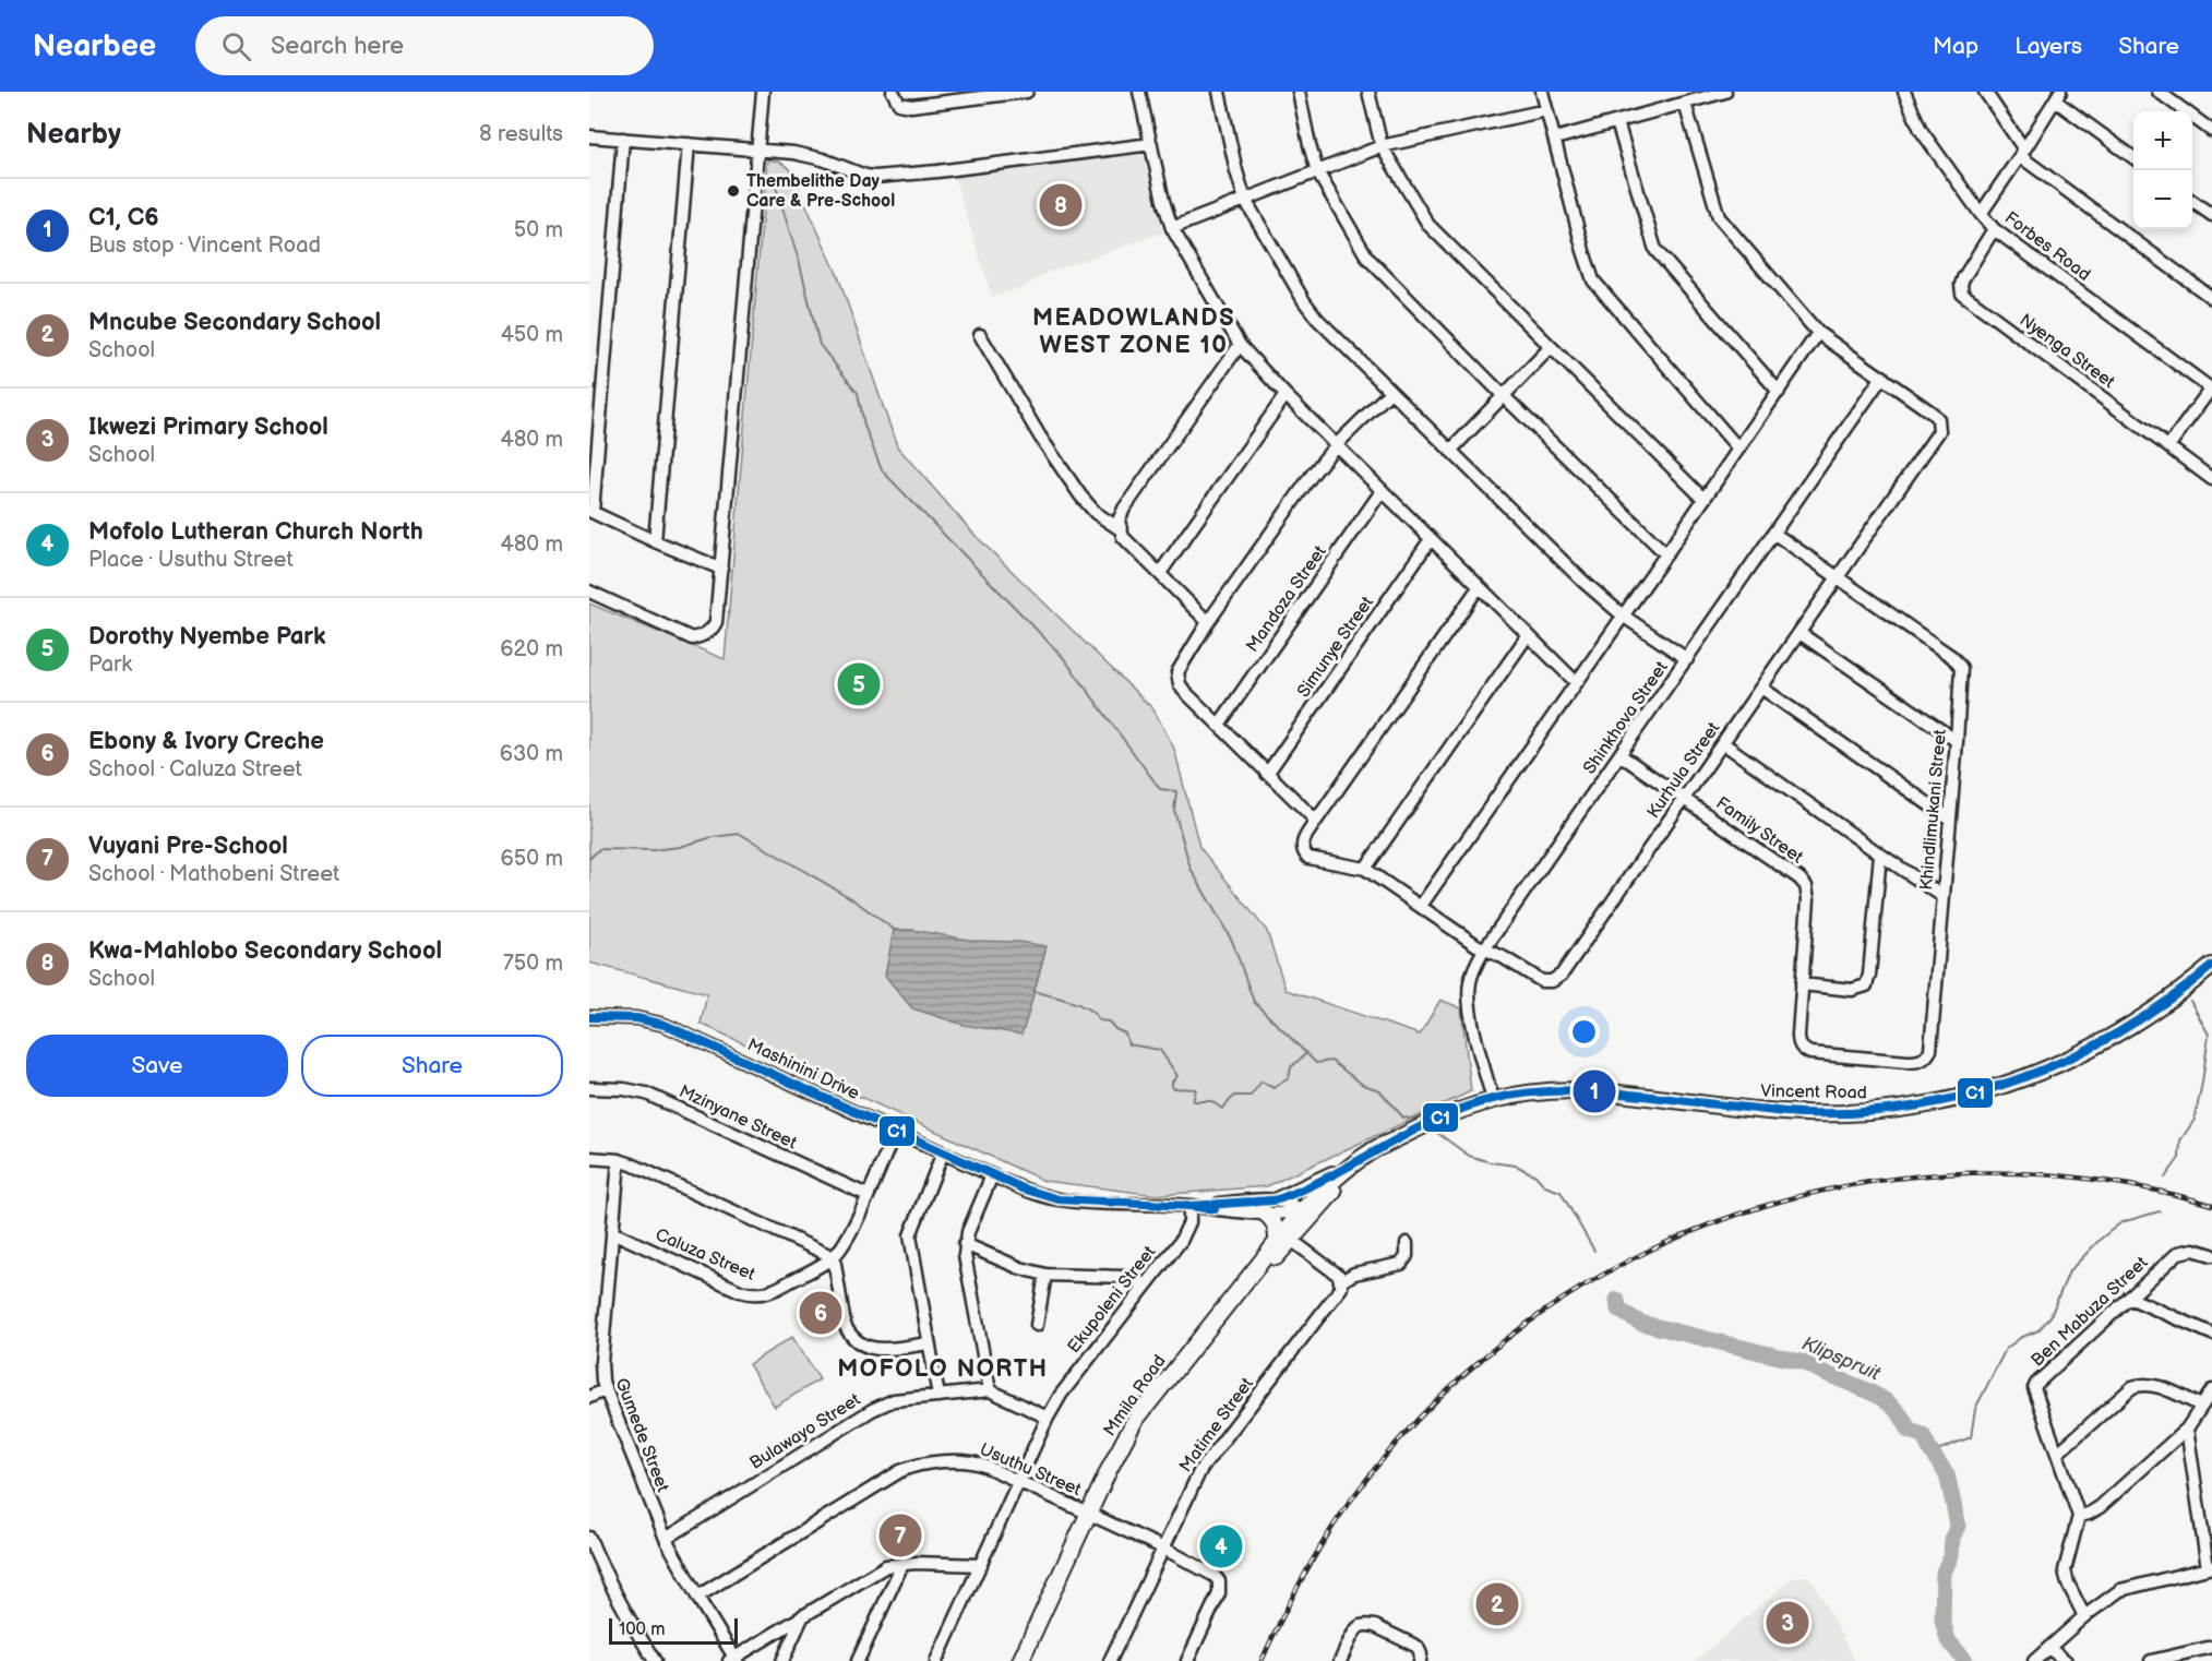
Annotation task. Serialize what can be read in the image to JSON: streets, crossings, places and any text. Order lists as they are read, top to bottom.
{
  "streets": {
    "main road": ["Vincent Road", "Mmila Road"],
    "street": [
      "Forbes Road",
      "Nyenga Street",
      "Mandoza Street",
      "Simunye Street",
      "Shinkhova Street",
      "Kurhula Street",
      "Khindlimukani Street",
      "Family Street",
      "Mashinini Drive",
      "Mzinyane Street",
      "Caluza Street",
      "Ekupoleni Street",
      "Ben Mabuza Street",
      "Matime Street",
      "Bulawayo Street",
      "Gumede Street",
      "Usuthu Street"
    ]
  },
  "crossings": [
    ["Forbes Road", "Nyenga Street"],
    ["Shinkhova Street", "Kurhula Street"],
    ["Shinkhova Street", "Khindlimukani Street"],
    ["Shinkhova Street", "Family Street"],
    ["Shinkhova Street", "Vincent Road"],
    ["Kurhula Street", "Khindlimukani Street"],
    ["Kurhula Street", "Family Street"],
    ["Khindlimukani Street", "Family Street"],
    ["Mashinini Drive", "Vincent Road"],
    ["Mashinini Drive", "Ekupoleni Street"],
    ["Mashinini Drive", "Mmila Road"],
    ["Vincent Road", "Mmila Road"],
    ["Caluza Street", "Gumede Street"],
    ["Ekupoleni Street", "Usuthu Street"],
    ["Mmila Road", "Usuthu Street"],
    ["Matime Street", "Usuthu Street"],
    ["Bulawayo Street", "Gumede Street"],
    ["Gumede Street", "Usuthu Street"]
  ],
  "districts": ["MEADOWLANDS WEST ZONE 10", "MOFOLO NORTH"],
  "water": ["Klipspruit"],
  "places": ["Thembelithe Day Care & Pre-School"],
  "lines": ["transit line C1"],
  "scale_bar": "100 m",
  "page": {
    "header": "Nearbee",
    "search": "Search here",
    "nav": ["Map", "Layers", "Share"],
    "heading": ["Nearby", "8 results"],
    "map_buttons": ["+", "−"],
    "list": [
      {
        "mark": "1",
        "name": "C1, C6",
        "note": "Bus stop · Vincent Road",
        "value": "50 m"
      },
      {
        "mark": "2",
        "name": "Mncube Secondary School",
        "note": "School",
        "value": "450 m"
      },
      {
        "mark": "3",
        "name": "Ikwezi Primary School",
        "note": "School",
        "value": "480 m"
      },
      {
        "mark": "4",
        "name": "Mofolo Lutheran Church North",
        "note": "Place · Usuthu Street",
        "value": "480 m"
      },
      {
        "mark": "5",
        "name": "Dorothy Nyembe Park",
        "note": "Park",
        "value": "620 m"
      },
      {
        "mark": "6",
        "name": "Ebony & Ivory Creche",
        "note": "School · Caluza Street",
        "value": "630 m"
      },
      {
        "mark": "7",
        "name": "Vuyani Pre-School",
        "note": "School · Mathobeni Street",
        "value": "650 m"
      },
      {
        "mark": "8",
        "name": "Kwa-Mahlobo Secondary School",
        "note": "School",
        "value": "750 m"
      }
    ],
    "pins": [
      "8",
      "5",
      "1",
      "6",
      "7",
      "4",
      "2",
      "3"
    ],
    "buttons": ["Save", "Share"],
    "scale": "100 m"
  }
}
